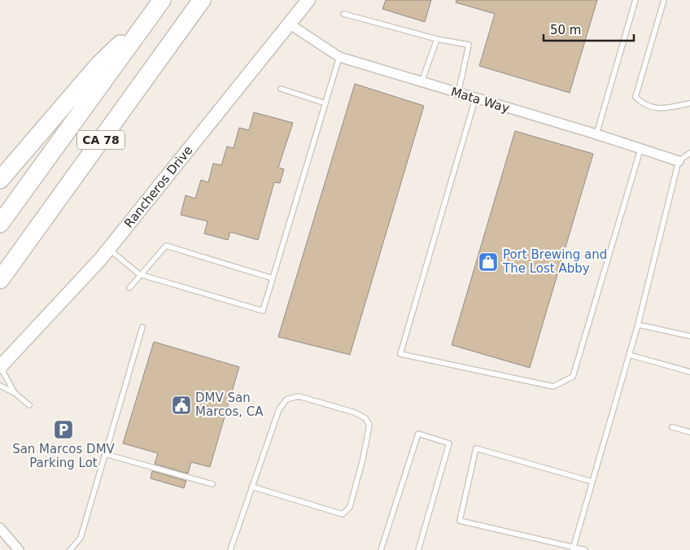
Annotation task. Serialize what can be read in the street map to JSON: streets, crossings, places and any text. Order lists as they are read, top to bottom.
{
  "streets": {
    "highway": ["CA 78"],
    "main road": ["Rancheros Drive"],
    "street": ["Mata Way"]
  },
  "crossings": [
    ["Mata Way", "Rancheros Drive"]
  ],
  "places": {
    "shop": ["Port Brewing and The Lost Abby"],
    "public building": ["DMV San Marcos, CA"],
    "parking": ["San Marcos DMV Parking Lot"]
  },
  "scale_bar": "50 m"
}
